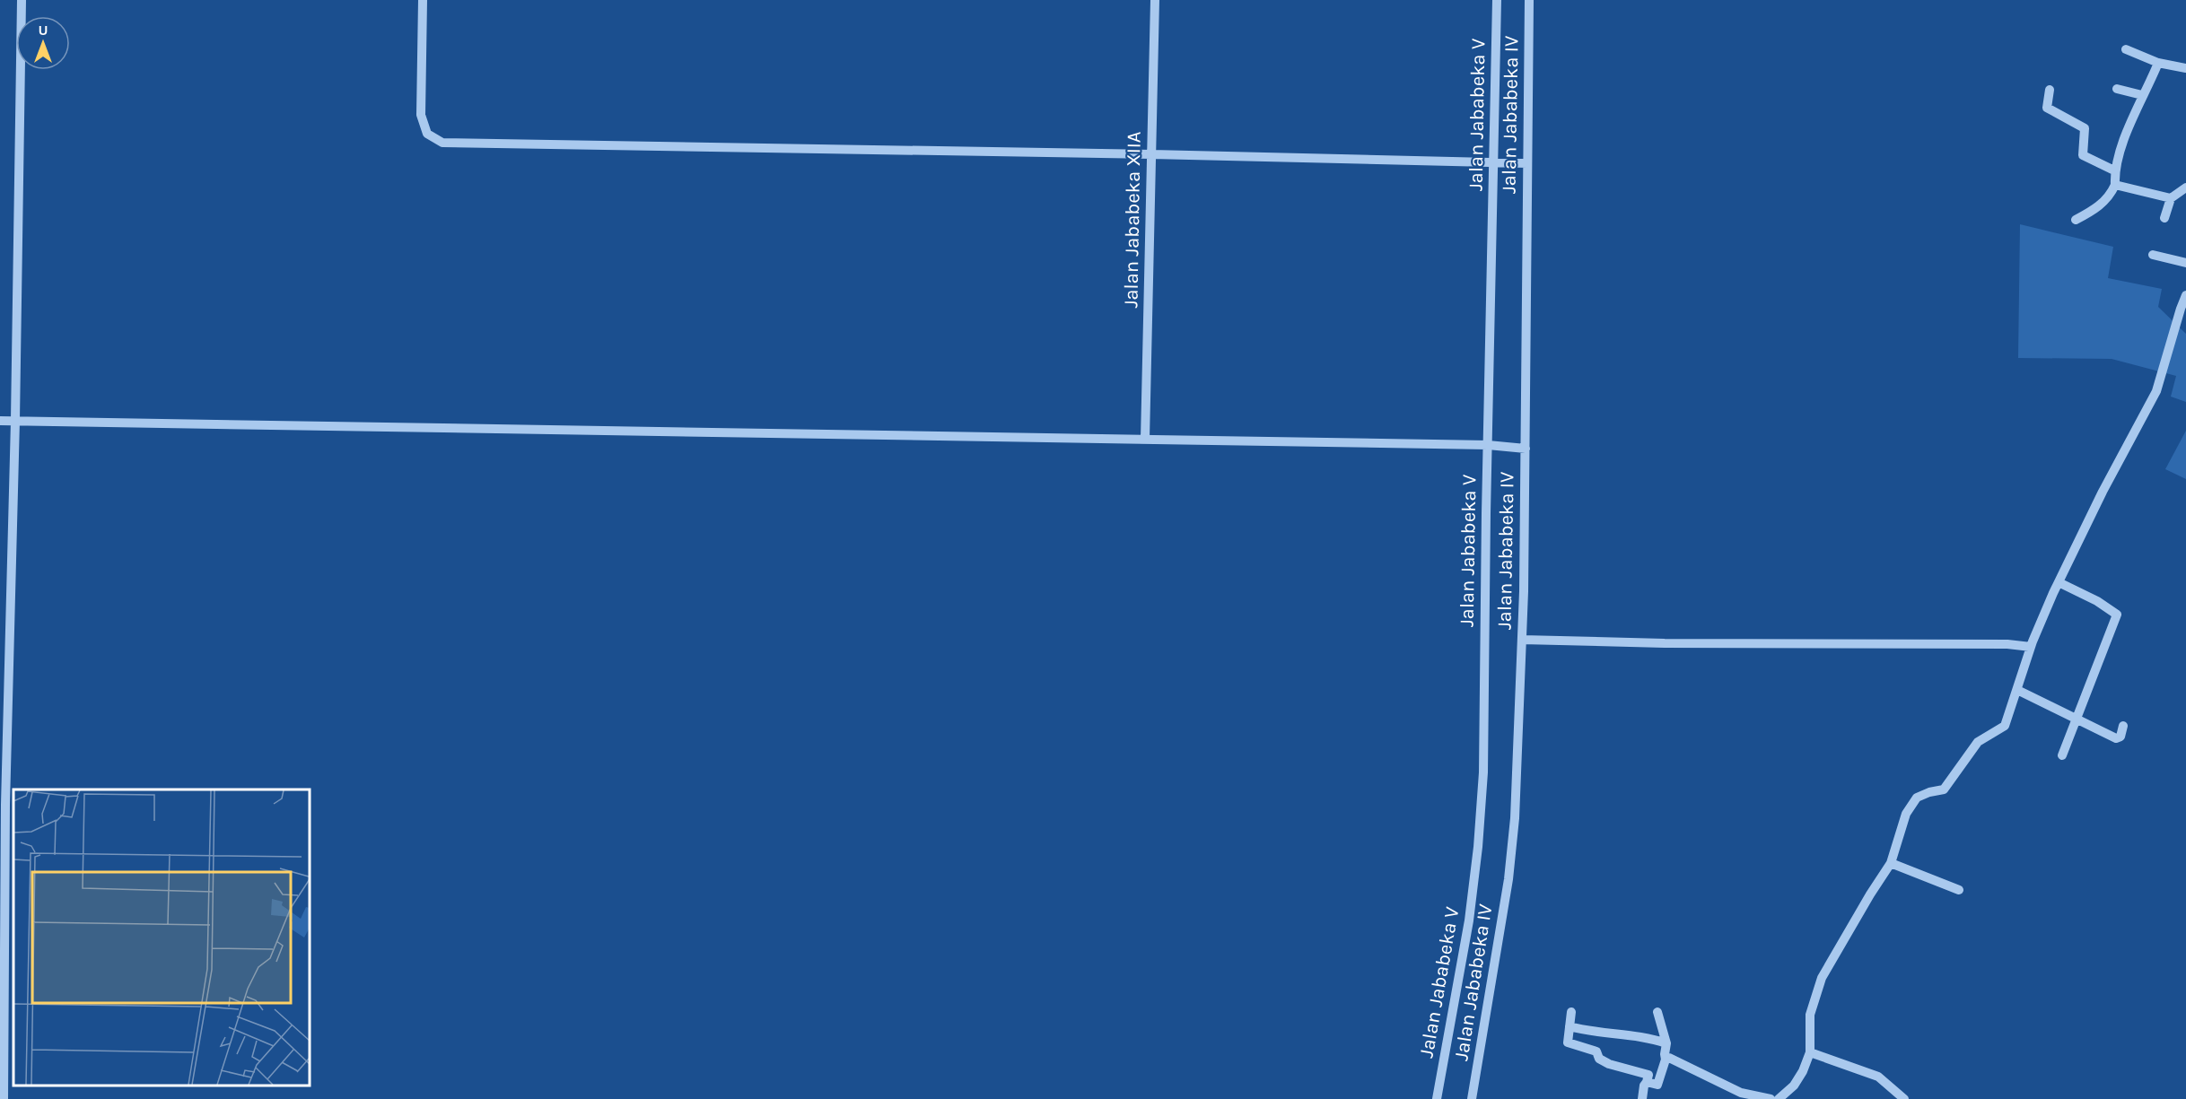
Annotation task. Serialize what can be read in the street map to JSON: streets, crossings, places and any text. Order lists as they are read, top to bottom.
{
  "streets": {
    "street": ["Jalan Jababeka V", "Jalan Jababeka IV", "Jalan Jababeka XIIA"]
  },
  "north": "top"
}
